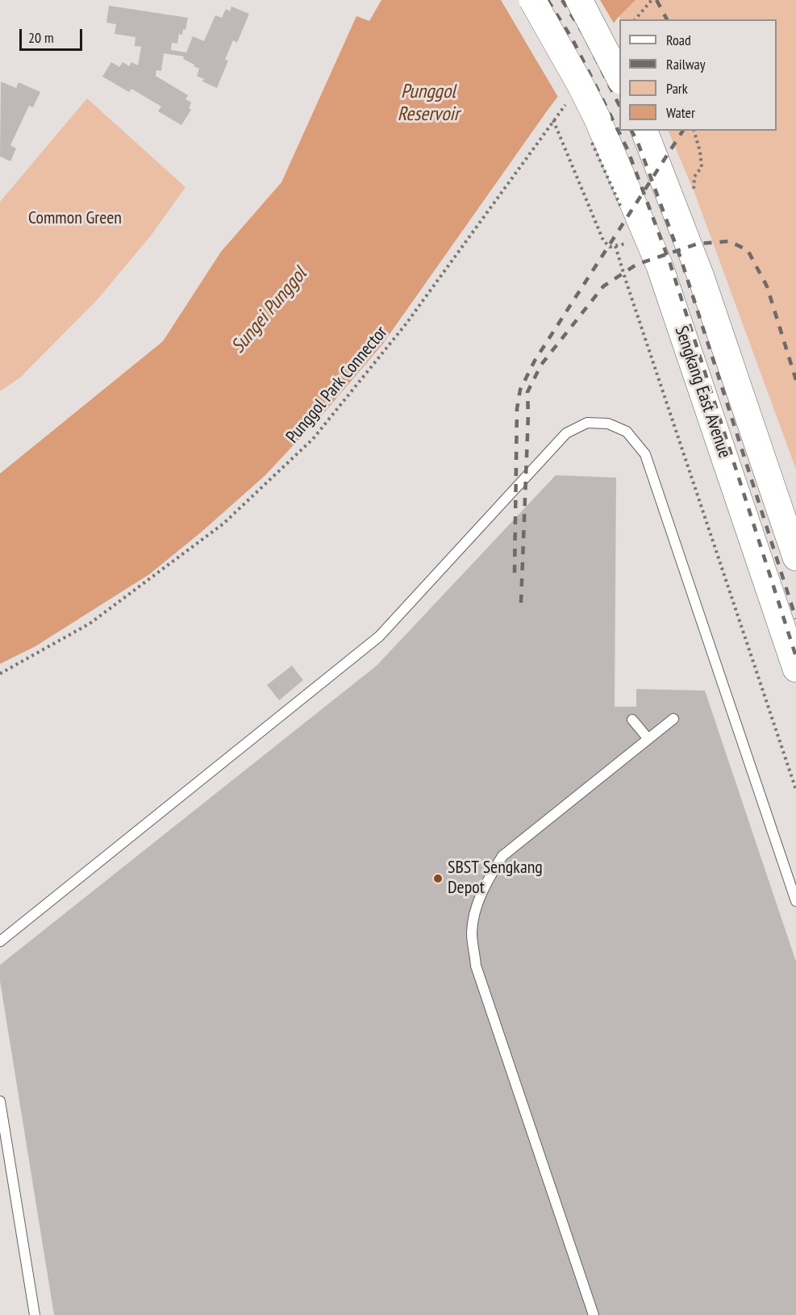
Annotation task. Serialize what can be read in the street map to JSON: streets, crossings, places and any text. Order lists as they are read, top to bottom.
{
  "streets": {
    "main road": ["Sengkang East Avenue"],
    "path": ["Punggol Park Connector"]
  },
  "water": ["Punggol Reservoir", "Sungei Punggol"],
  "parks": ["Common Green"],
  "places": ["SBST Sengkang Depot"],
  "legend": [
    "Road",
    "Railway",
    "Park",
    "Water"
  ],
  "scale_bar": "20 m"
}
